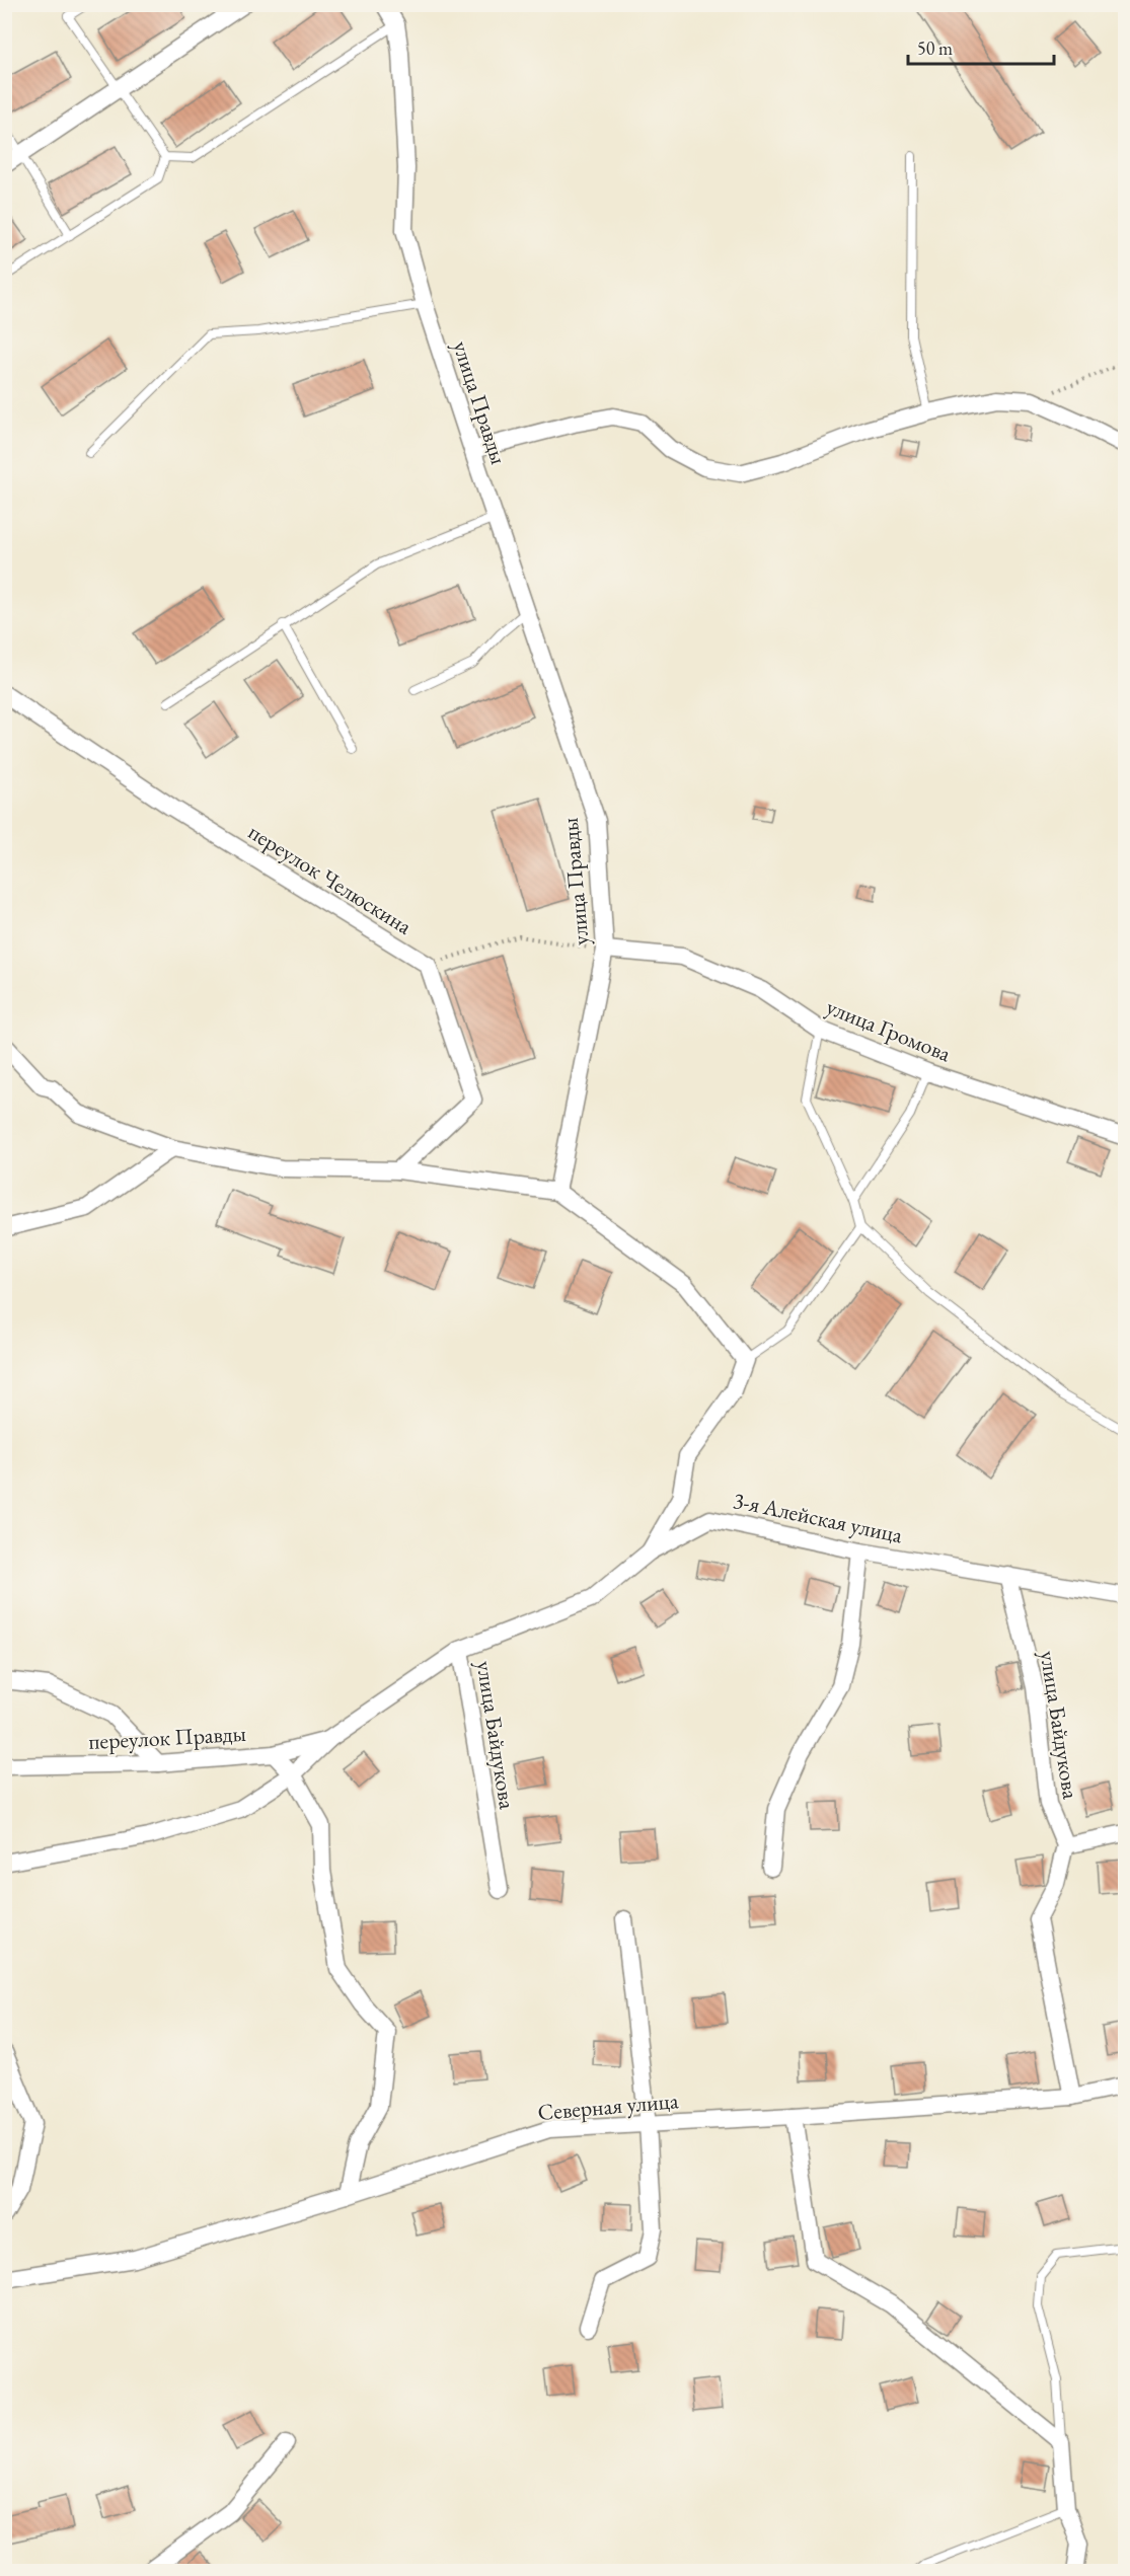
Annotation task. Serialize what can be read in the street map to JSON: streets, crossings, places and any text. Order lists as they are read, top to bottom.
{
  "streets": {
    "street": [
      "улица Правды",
      "переулок Челюскина",
      "улица Громова",
      "3-я Алейская улица",
      "улица Байдукова",
      "переулок Правды",
      "Северная улица"
    ]
  },
  "crossings": [
    ["улица Правды", "улица Громова"],
    ["3-я Алейская улица", "улица Байдукова"],
    ["улица Байдукова", "переулок Правды"]
  ],
  "scale_bar": "50 m"
}
